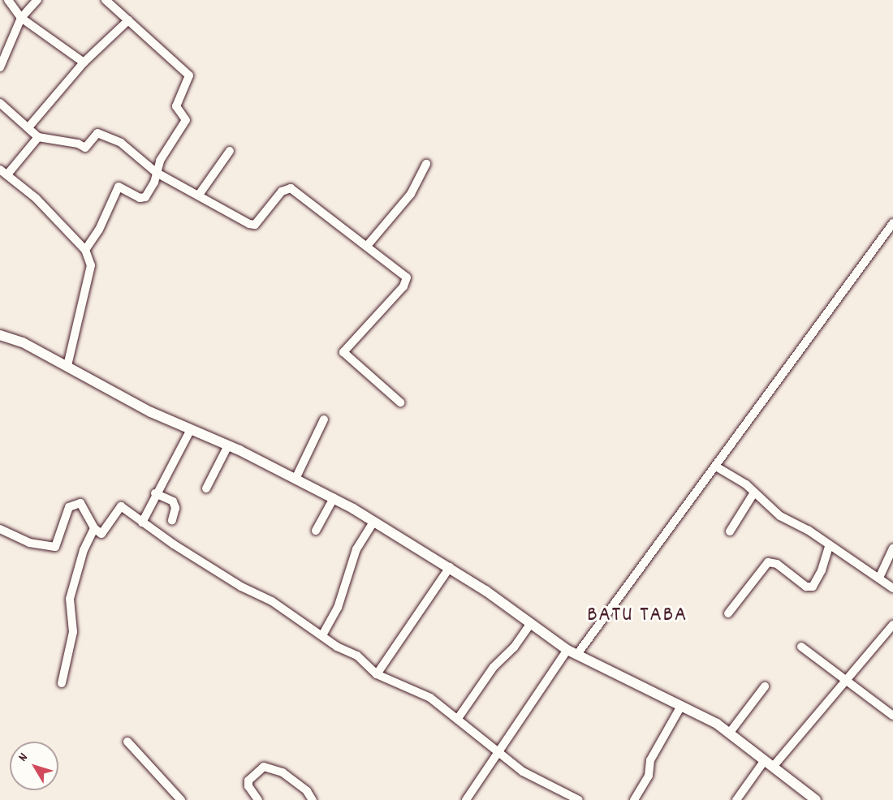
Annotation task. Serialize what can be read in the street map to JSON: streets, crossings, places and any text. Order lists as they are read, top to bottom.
{
  "districts": ["BATU TABA"],
  "north": "top left"
}
